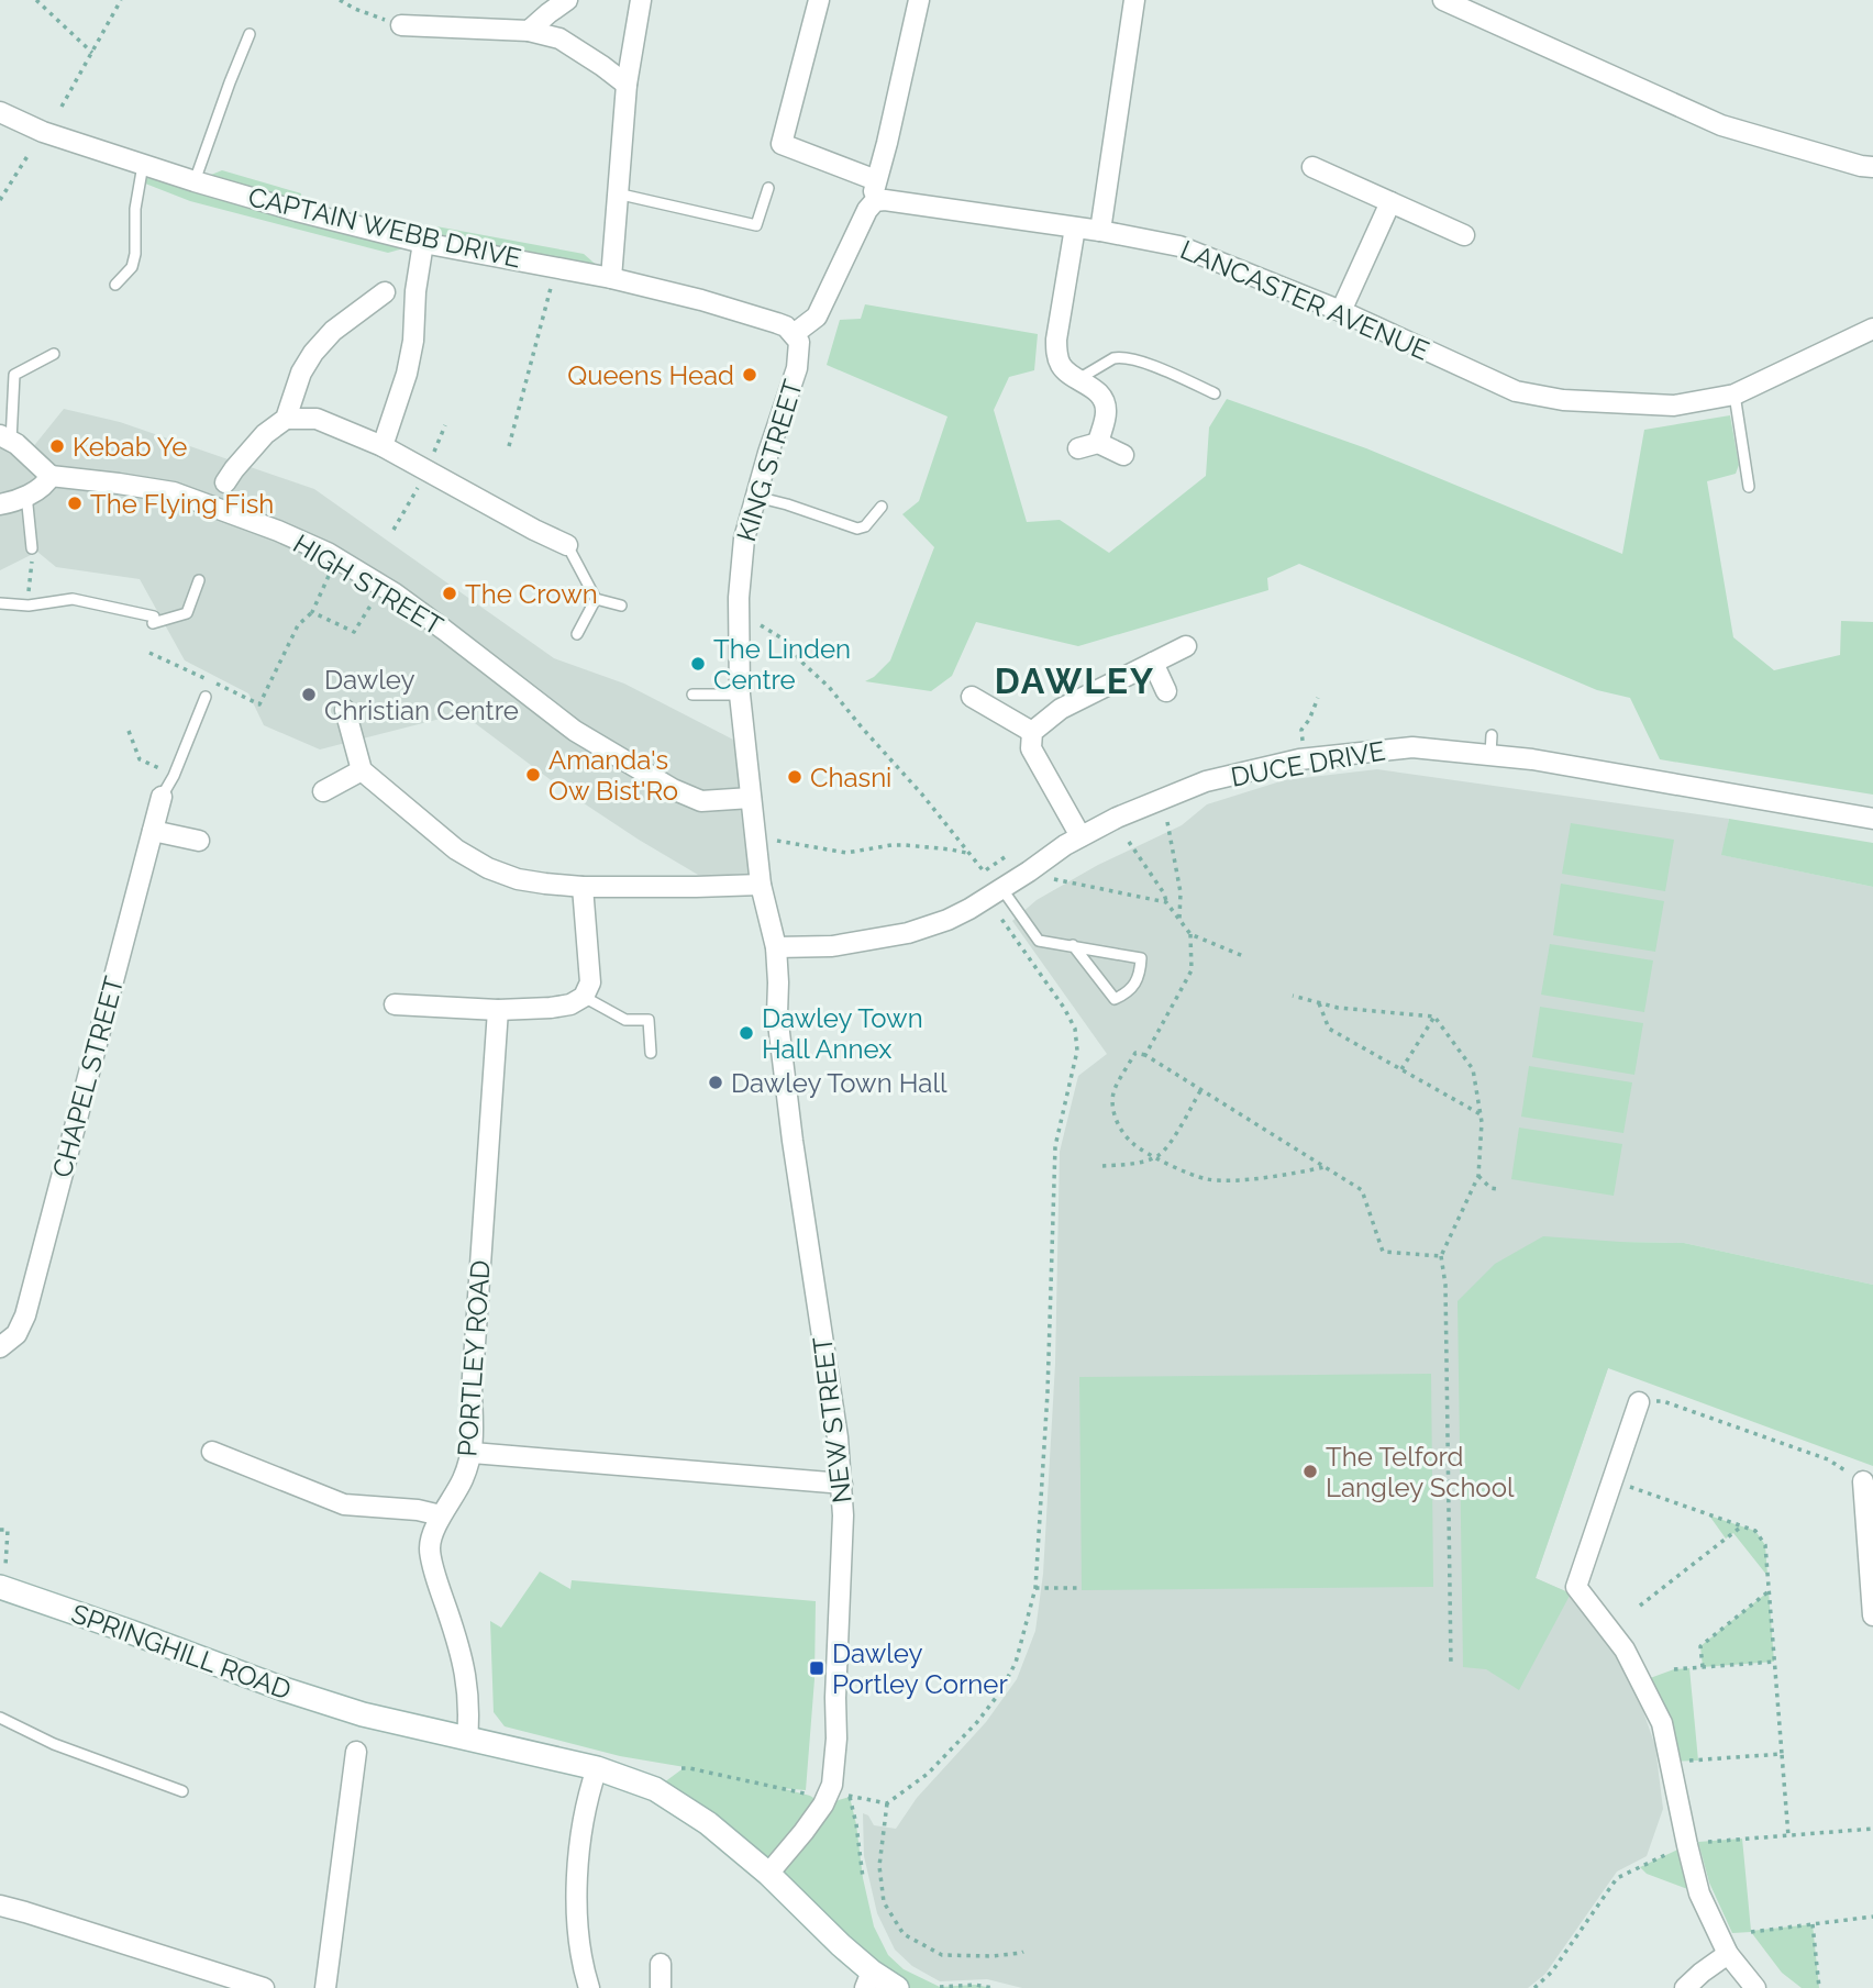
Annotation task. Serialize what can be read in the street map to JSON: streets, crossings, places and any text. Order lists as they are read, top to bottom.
{
  "streets": {
    "main road": ["SPRINGHILL ROAD"],
    "street": [
      "CAPTAIN WEBB DRIVE",
      "LANCASTER AVENUE",
      "KING STREET",
      "HIGH STREET",
      "DUCE DRIVE",
      "CHAPEL STREET",
      "PORTLEY ROAD",
      "NEW STREET"
    ]
  },
  "crossings": [
    ["CAPTAIN WEBB DRIVE", "KING STREET"],
    ["KING STREET", "HIGH STREET"],
    ["KING STREET", "NEW STREET"],
    ["DUCE DRIVE", "NEW STREET"],
    ["PORTLEY ROAD", "SPRINGHILL ROAD"],
    ["NEW STREET", "SPRINGHILL ROAD"]
  ],
  "districts": ["DAWLEY"],
  "places": {
    "other": [
      "Queens Head",
      "Kebab Ye",
      "The Flying Fish",
      "The Crown",
      "The Linden Centre",
      "Dawley Christian Centre",
      "Amanda's Ow Bist'Ro",
      "Chasni",
      "Dawley Town Hall Annex",
      "Dawley Town Hall",
      "The Telford Langley School"
    ],
    "transit": ["Dawley Portley Corner"]
  }
}
